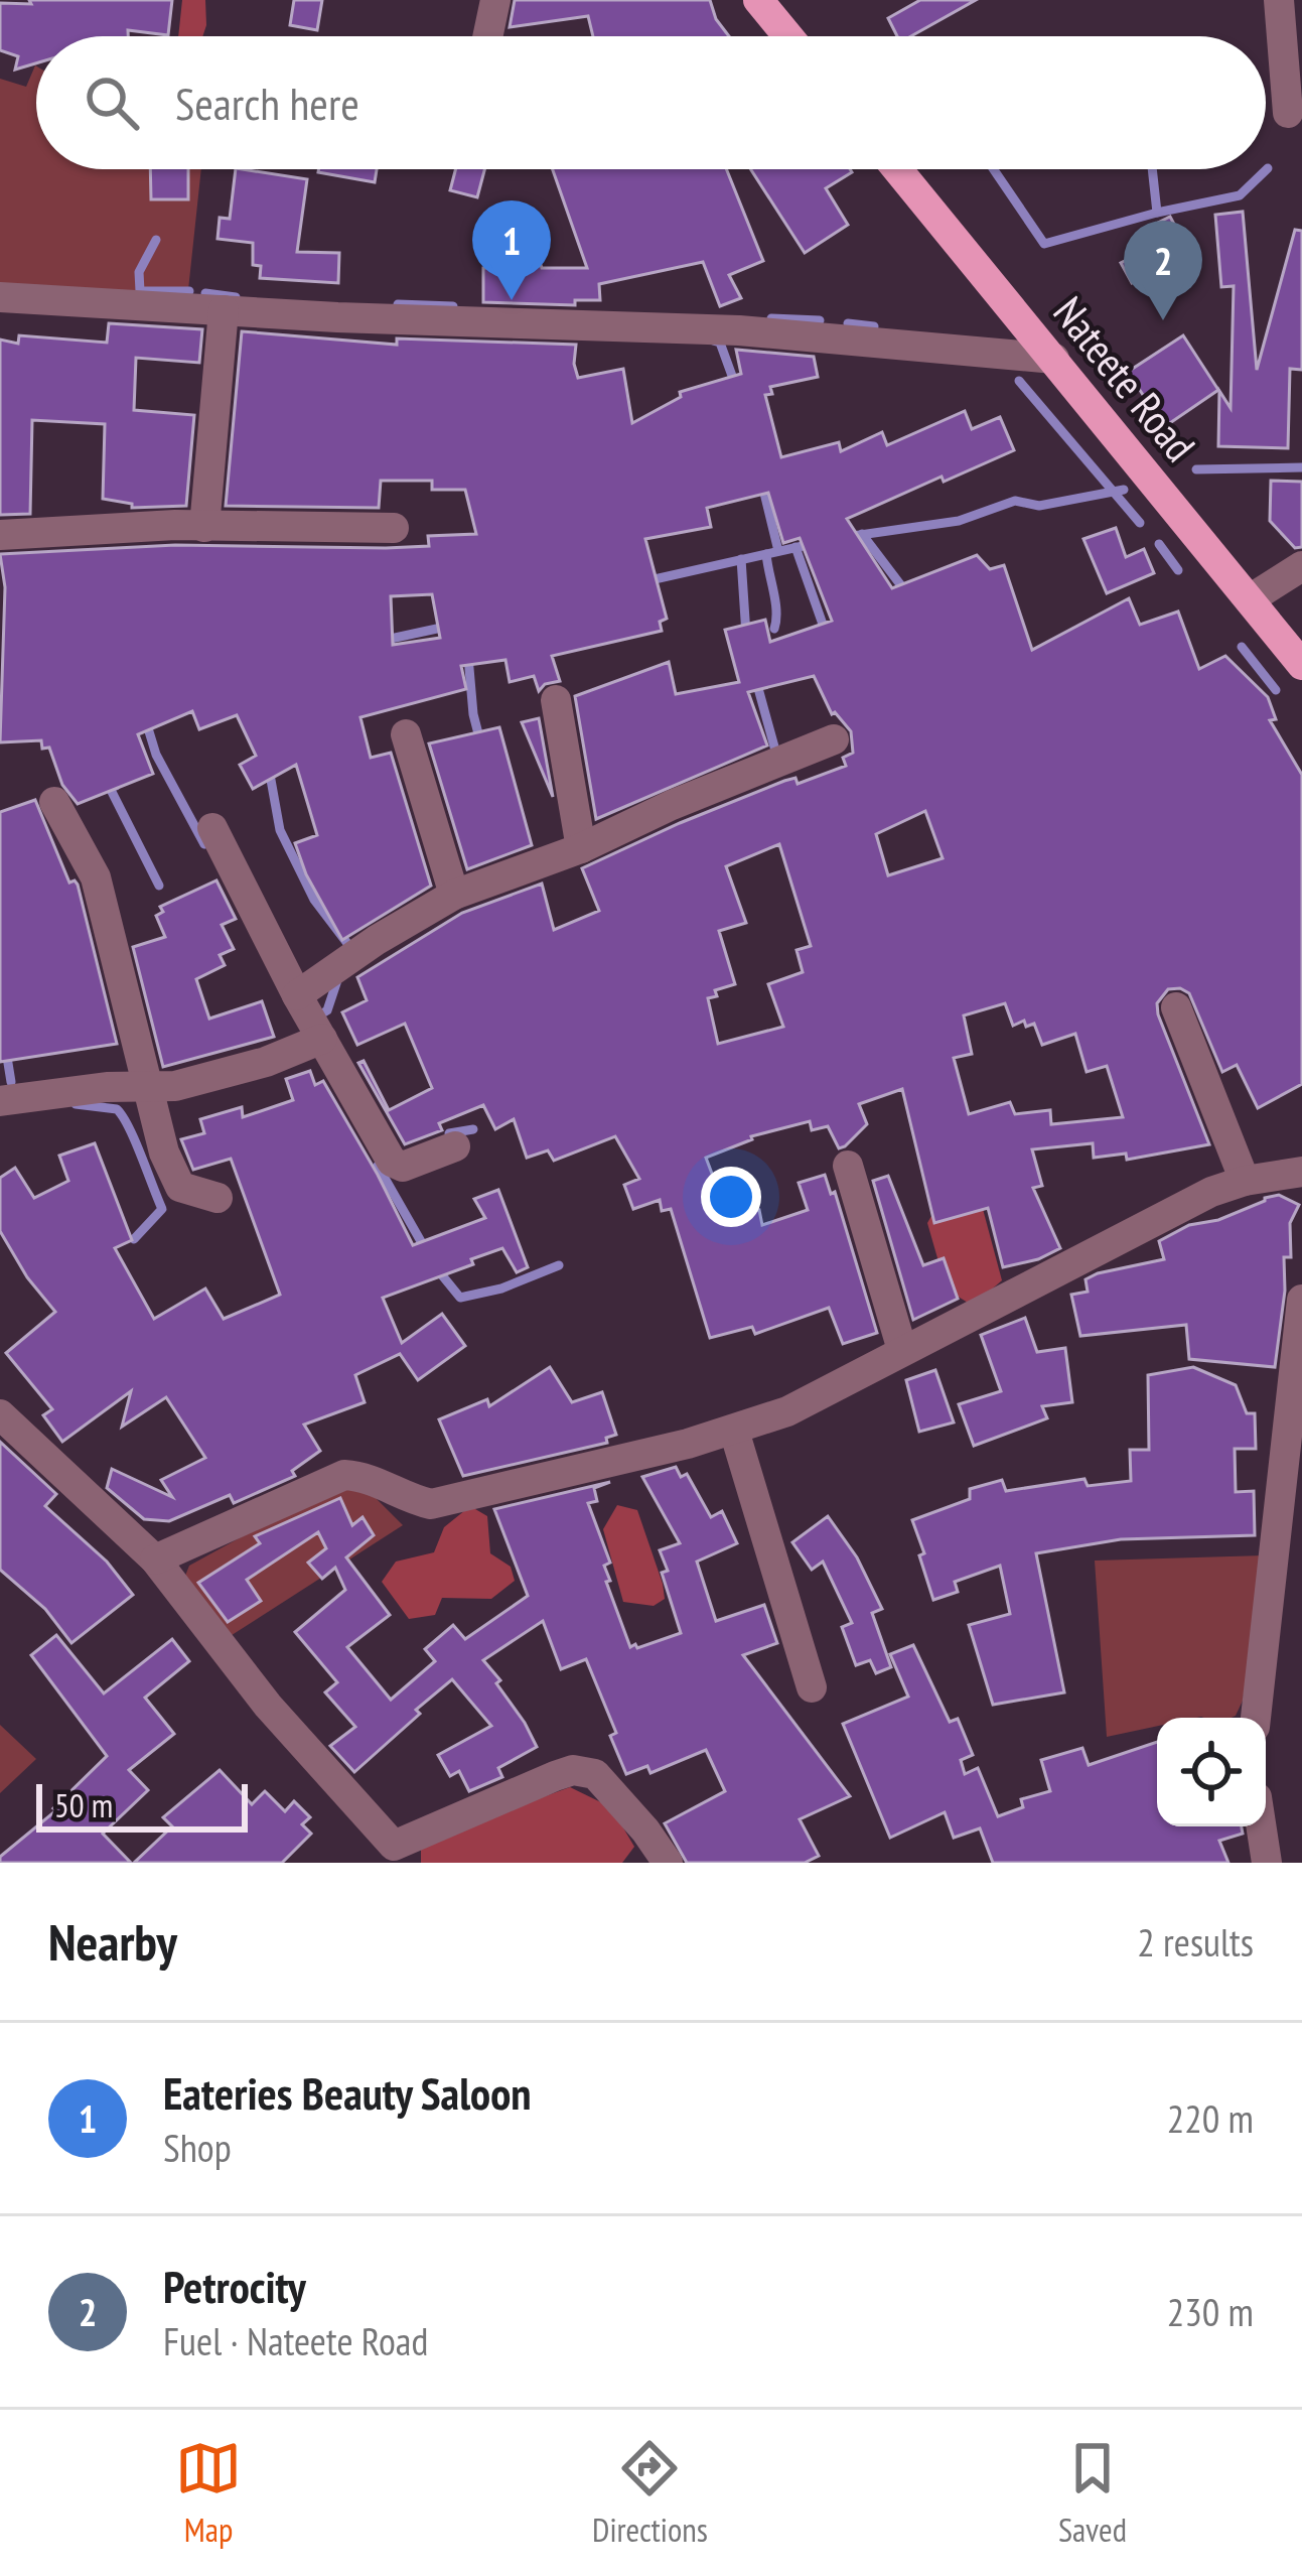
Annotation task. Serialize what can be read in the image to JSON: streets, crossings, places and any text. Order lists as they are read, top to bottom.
{
  "streets": {
    "main road": ["Nateete Road"]
  },
  "scale_bar": "50 m",
  "page": {
    "search": "Search here",
    "pins": ["1", "2"],
    "scale": "50 m",
    "heading": ["Nearby", "2 results"],
    "list": [
      {
        "mark": "1",
        "name": "Eateries Beauty Saloon",
        "note": "Shop",
        "value": "220 m"
      },
      {
        "mark": "2",
        "name": "Petrocity",
        "note": "Fuel · Nateete Road",
        "value": "230 m"
      }
    ],
    "nav": ["Map", "Directions", "Saved"]
  }
}
